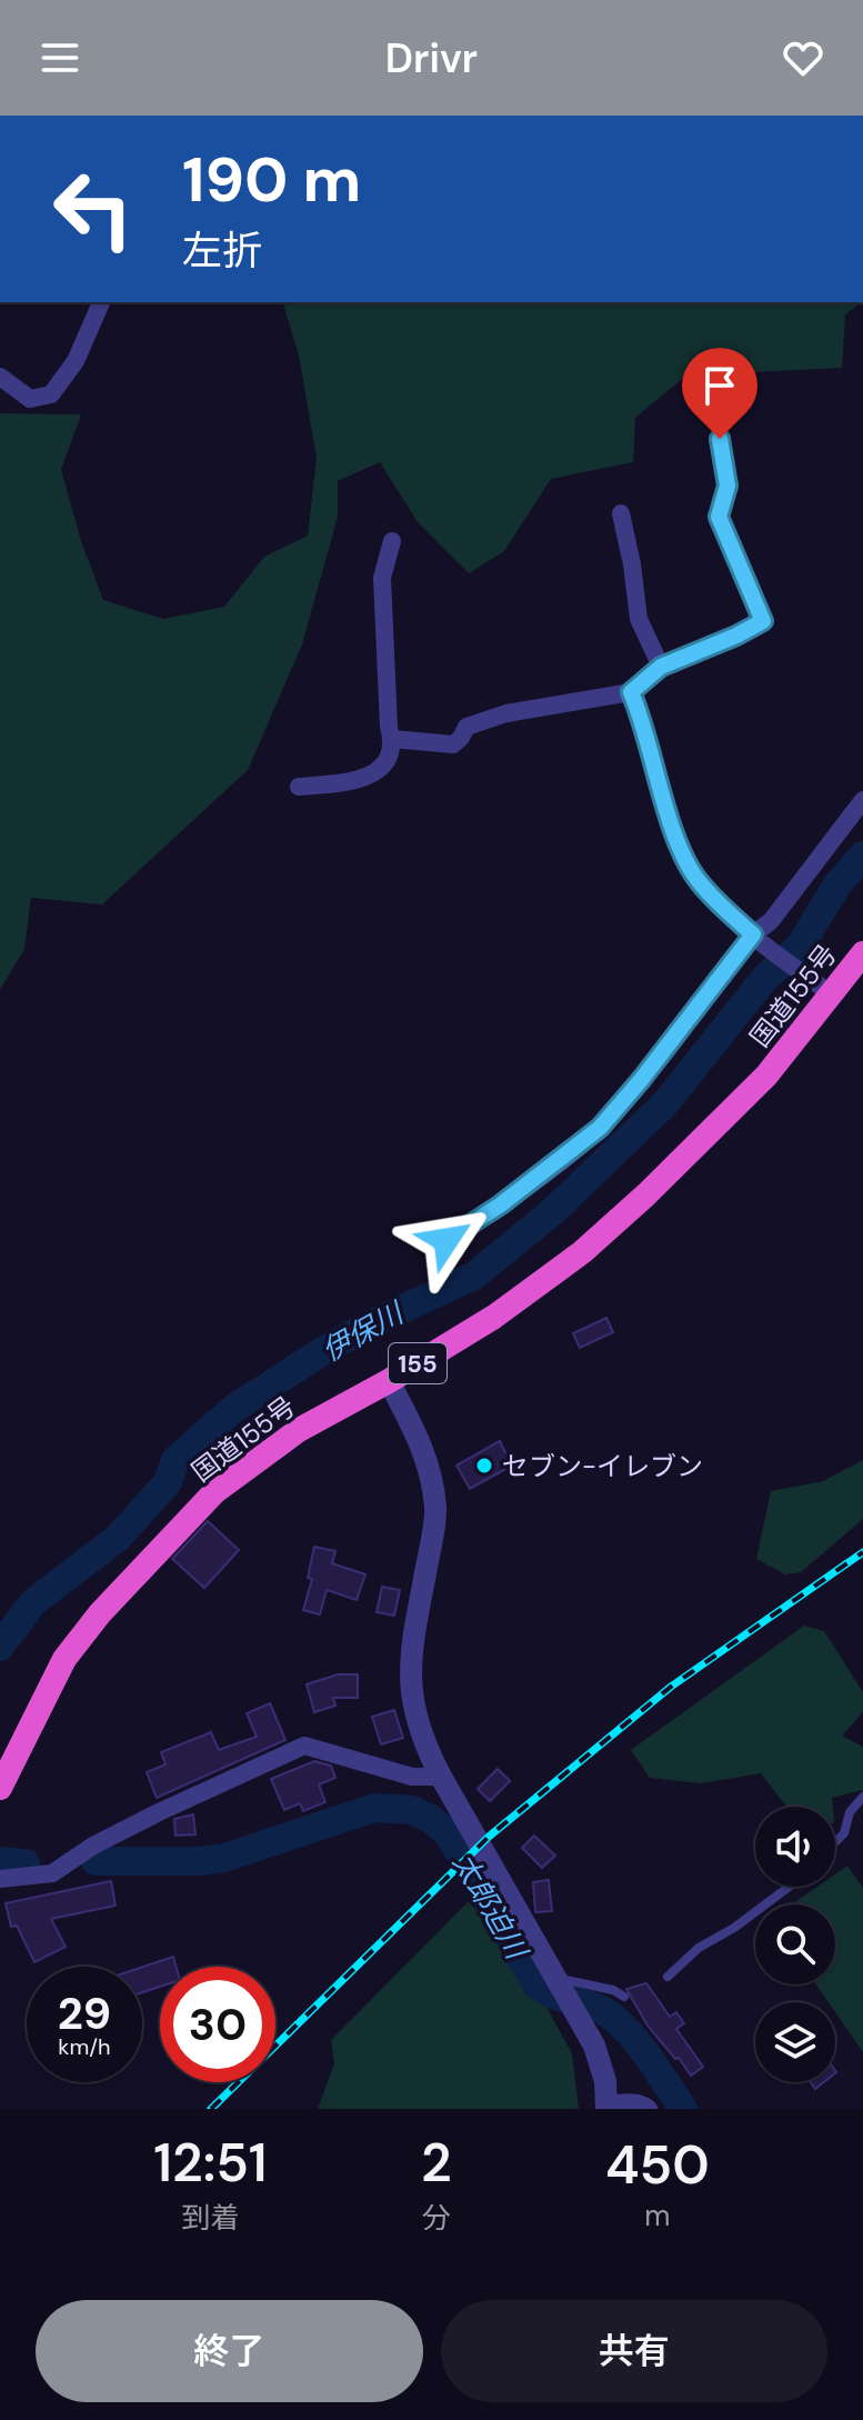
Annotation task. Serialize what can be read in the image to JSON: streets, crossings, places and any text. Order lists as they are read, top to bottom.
{
  "streets": {
    "highway": ["国道155号", "155"]
  },
  "water": ["伊保川", "太郎迫川"],
  "places": ["セブン-イレブン"],
  "page": {
    "header": "Drivr",
    "turn": ["190 m", "左折"],
    "speed": "29 km/h",
    "limit": "30",
    "eta": [
      "12:51",
      "到着",
      "2",
      "分",
      "450",
      "m"
    ],
    "buttons": ["終了", "共有"]
  }
}
